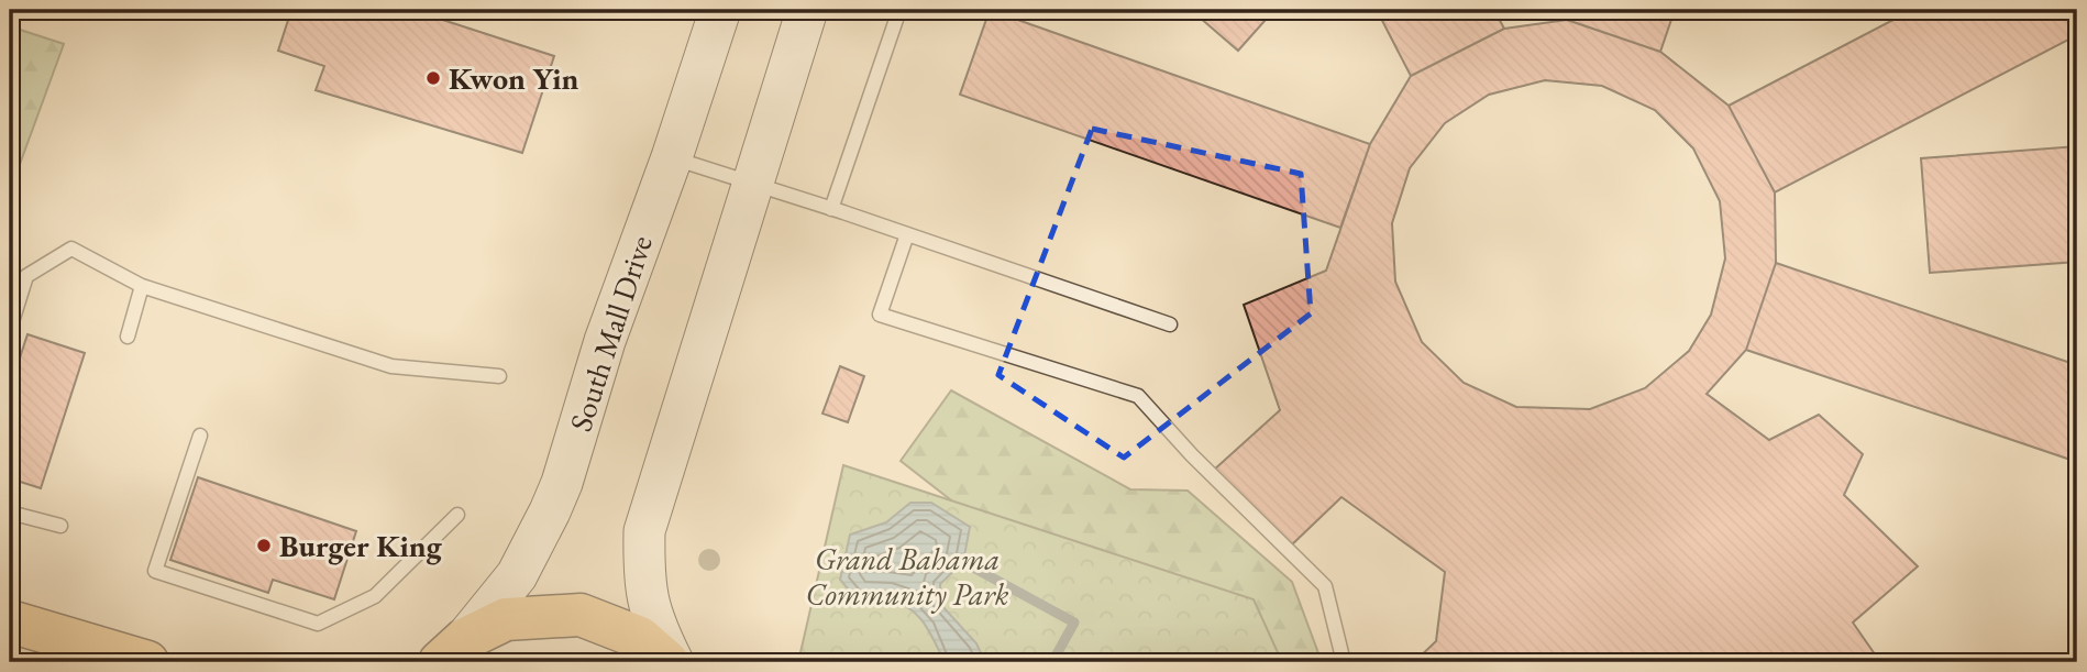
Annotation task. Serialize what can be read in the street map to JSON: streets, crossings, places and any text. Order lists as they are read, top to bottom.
{
  "streets": {
    "street": ["South Mall Drive"]
  },
  "parks": ["Grand Bahama Community Park"],
  "places": ["Kwon Yin", "Burger King"]
}
